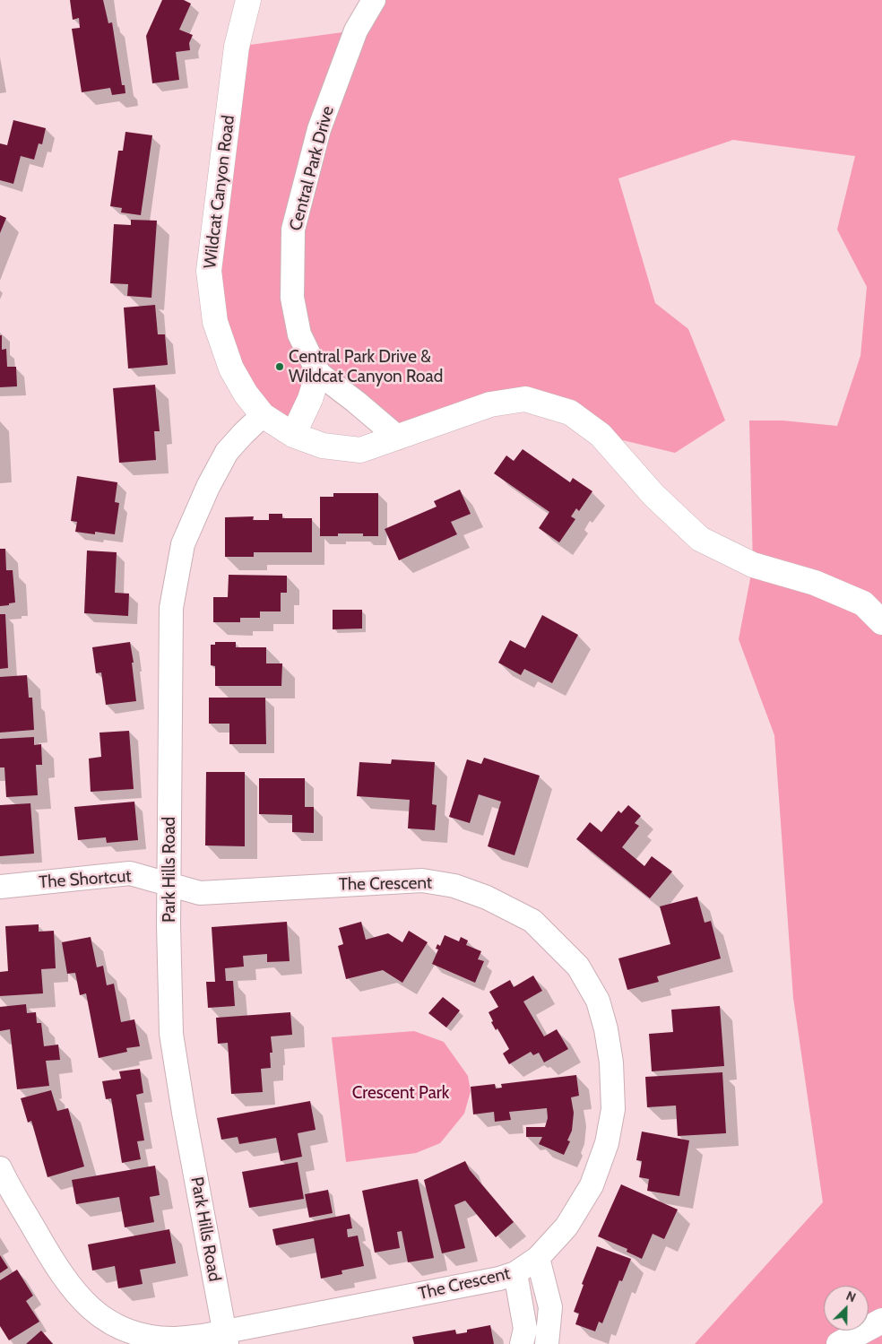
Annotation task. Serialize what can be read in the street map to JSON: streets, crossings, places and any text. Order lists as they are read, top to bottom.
{
  "streets": {
    "street": [
      "Central Park Drive",
      "Wildcat Canyon Road",
      "Park Hills Road",
      "The Shortcut",
      "The Crescent"
    ]
  },
  "crossings": [
    ["Central Park Drive", "Wildcat Canyon Road"],
    ["Wildcat Canyon Road", "Park Hills Road"],
    ["Park Hills Road", "The Shortcut"],
    ["Park Hills Road", "The Crescent"],
    ["The Shortcut", "The Crescent"]
  ],
  "parks": ["Crescent Park"],
  "places": ["Central Park Drive & Wildcat Canyon Road"],
  "north": "top right"
}
